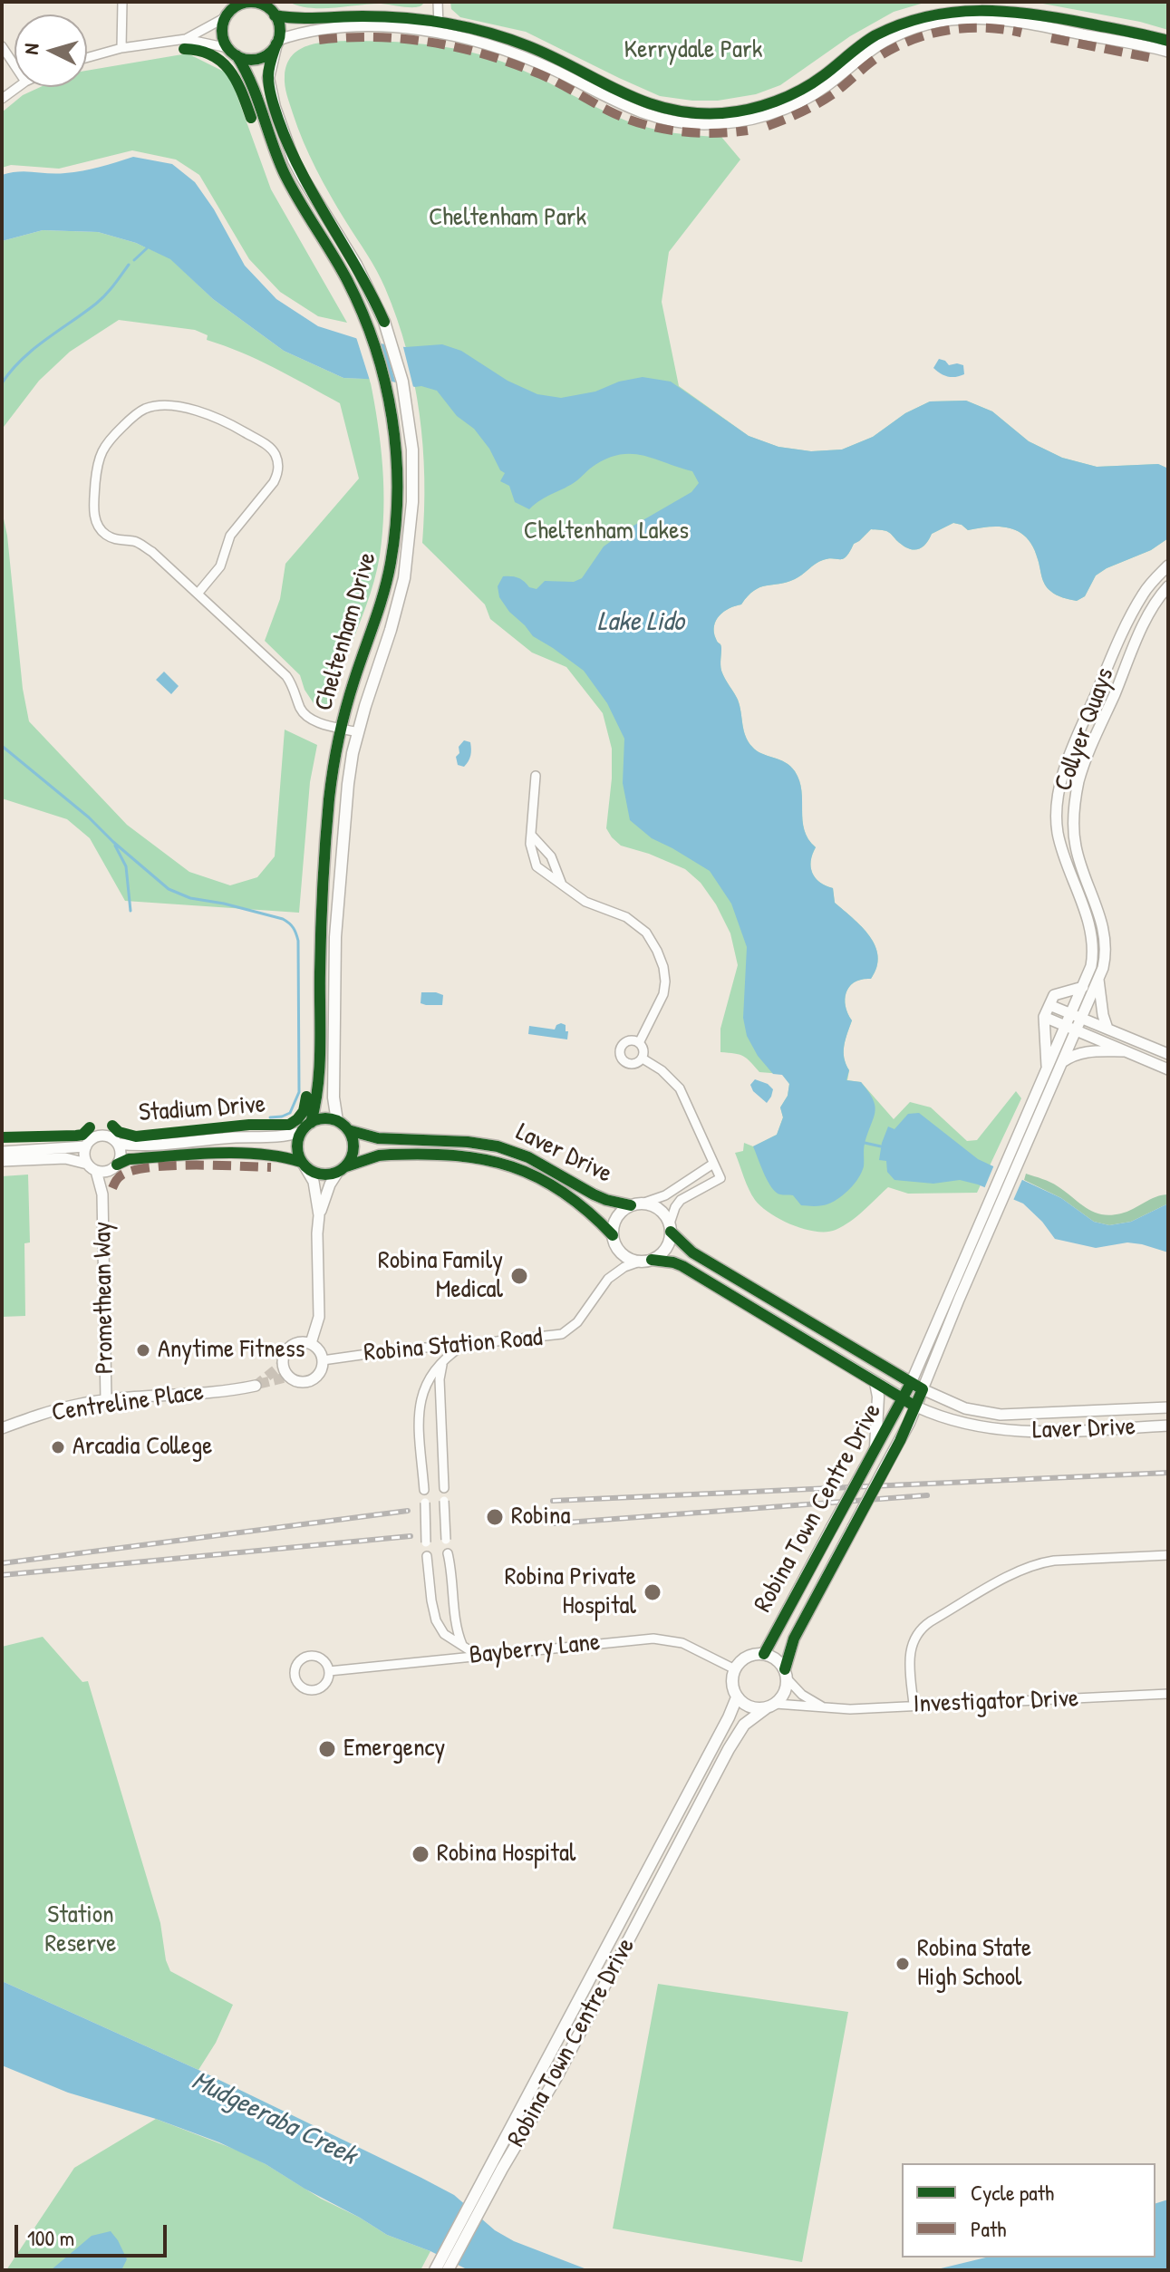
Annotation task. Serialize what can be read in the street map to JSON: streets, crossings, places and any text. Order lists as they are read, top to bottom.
{
  "streets": {
    "main road": ["Cheltenham Drive", "Laver Drive", "Robina Town Centre Drive"],
    "street": [
      "Collyer Quays",
      "Stadium Drive",
      "Promethean Way",
      "Robina Station Road",
      "Centreline Place",
      "Bayberry Lane",
      "Investigator Drive"
    ]
  },
  "crossings": [
    ["Cheltenham Drive", "Stadium Drive"],
    ["Cheltenham Drive", "Laver Drive"],
    ["Collyer Quays", "Robina Town Centre Drive"],
    ["Stadium Drive", "Laver Drive"],
    ["Laver Drive", "Robina Station Road"],
    ["Laver Drive", "Robina Town Centre Drive"],
    ["Promethean Way", "Centreline Place"],
    ["Robina Town Centre Drive", "Bayberry Lane"],
    ["Robina Town Centre Drive", "Investigator Drive"],
    ["Bayberry Lane", "Investigator Drive"]
  ],
  "water": ["Lake Lido", "Mudgeeraba Creek"],
  "parks": [
    "Kerrydale Park",
    "Cheltenham Park",
    "Cheltenham Lakes",
    "Station Reserve"
  ],
  "places": [
    "Robina Family Medical",
    "Anytime Fitness",
    "Arcadia College",
    "Robina",
    "Robina Private Hospital",
    "Emergency",
    "Robina Hospital",
    "Robina State High School"
  ],
  "legend": ["Cycle path", "Path"],
  "scale_bar": "100 m",
  "north": "left"
}
